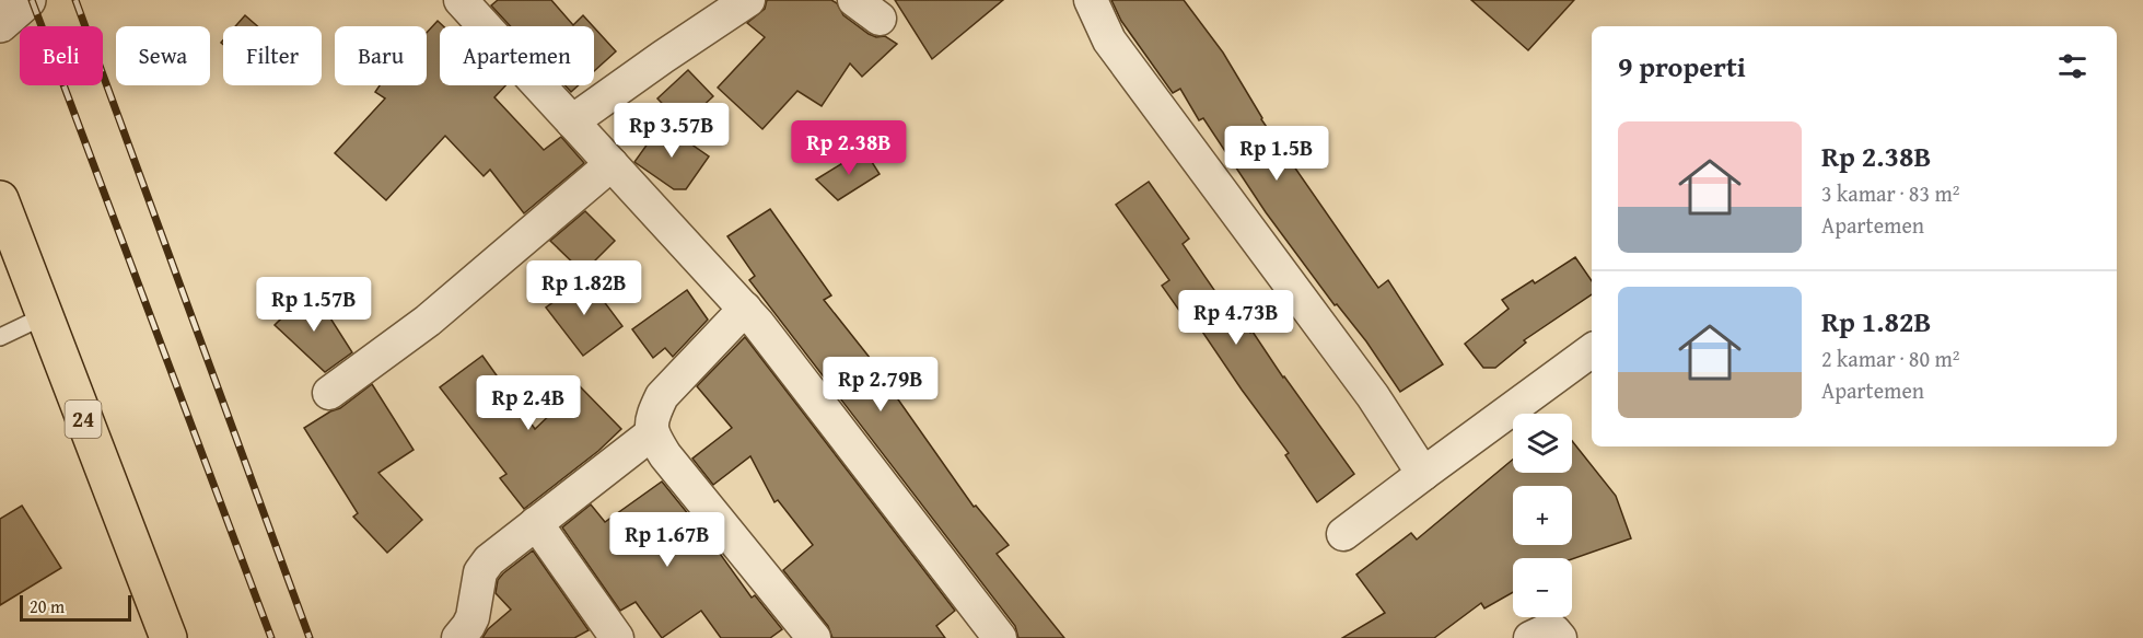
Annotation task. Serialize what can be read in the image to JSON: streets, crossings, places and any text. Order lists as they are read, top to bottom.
{
  "streets": {
    "highway": ["24"]
  },
  "scale_bar": "20 m",
  "page": {
    "chip": [
      "Beli",
      "Sewa",
      "Filter",
      "Baru",
      "Apartemen"
    ],
    "heading": "9 properti",
    "price": [
      "Rp 3.57B",
      "Rp 2.38B",
      "Rp 1.5B",
      "Rp 1.82B",
      "Rp 1.57B",
      "Rp 4.73B",
      "Rp 2.79B",
      "Rp 2.4B",
      "Rp 1.67B"
    ],
    "list": [
      {
        "name": "Rp 2.38B",
        "note": "3 kamar · 83 m² · Apartemen"
      },
      {
        "name": "Rp 1.82B",
        "note": "2 kamar · 80 m² · Apartemen"
      }
    ],
    "map_buttons": ["+", "−"],
    "scale": "20 m"
  }
}
